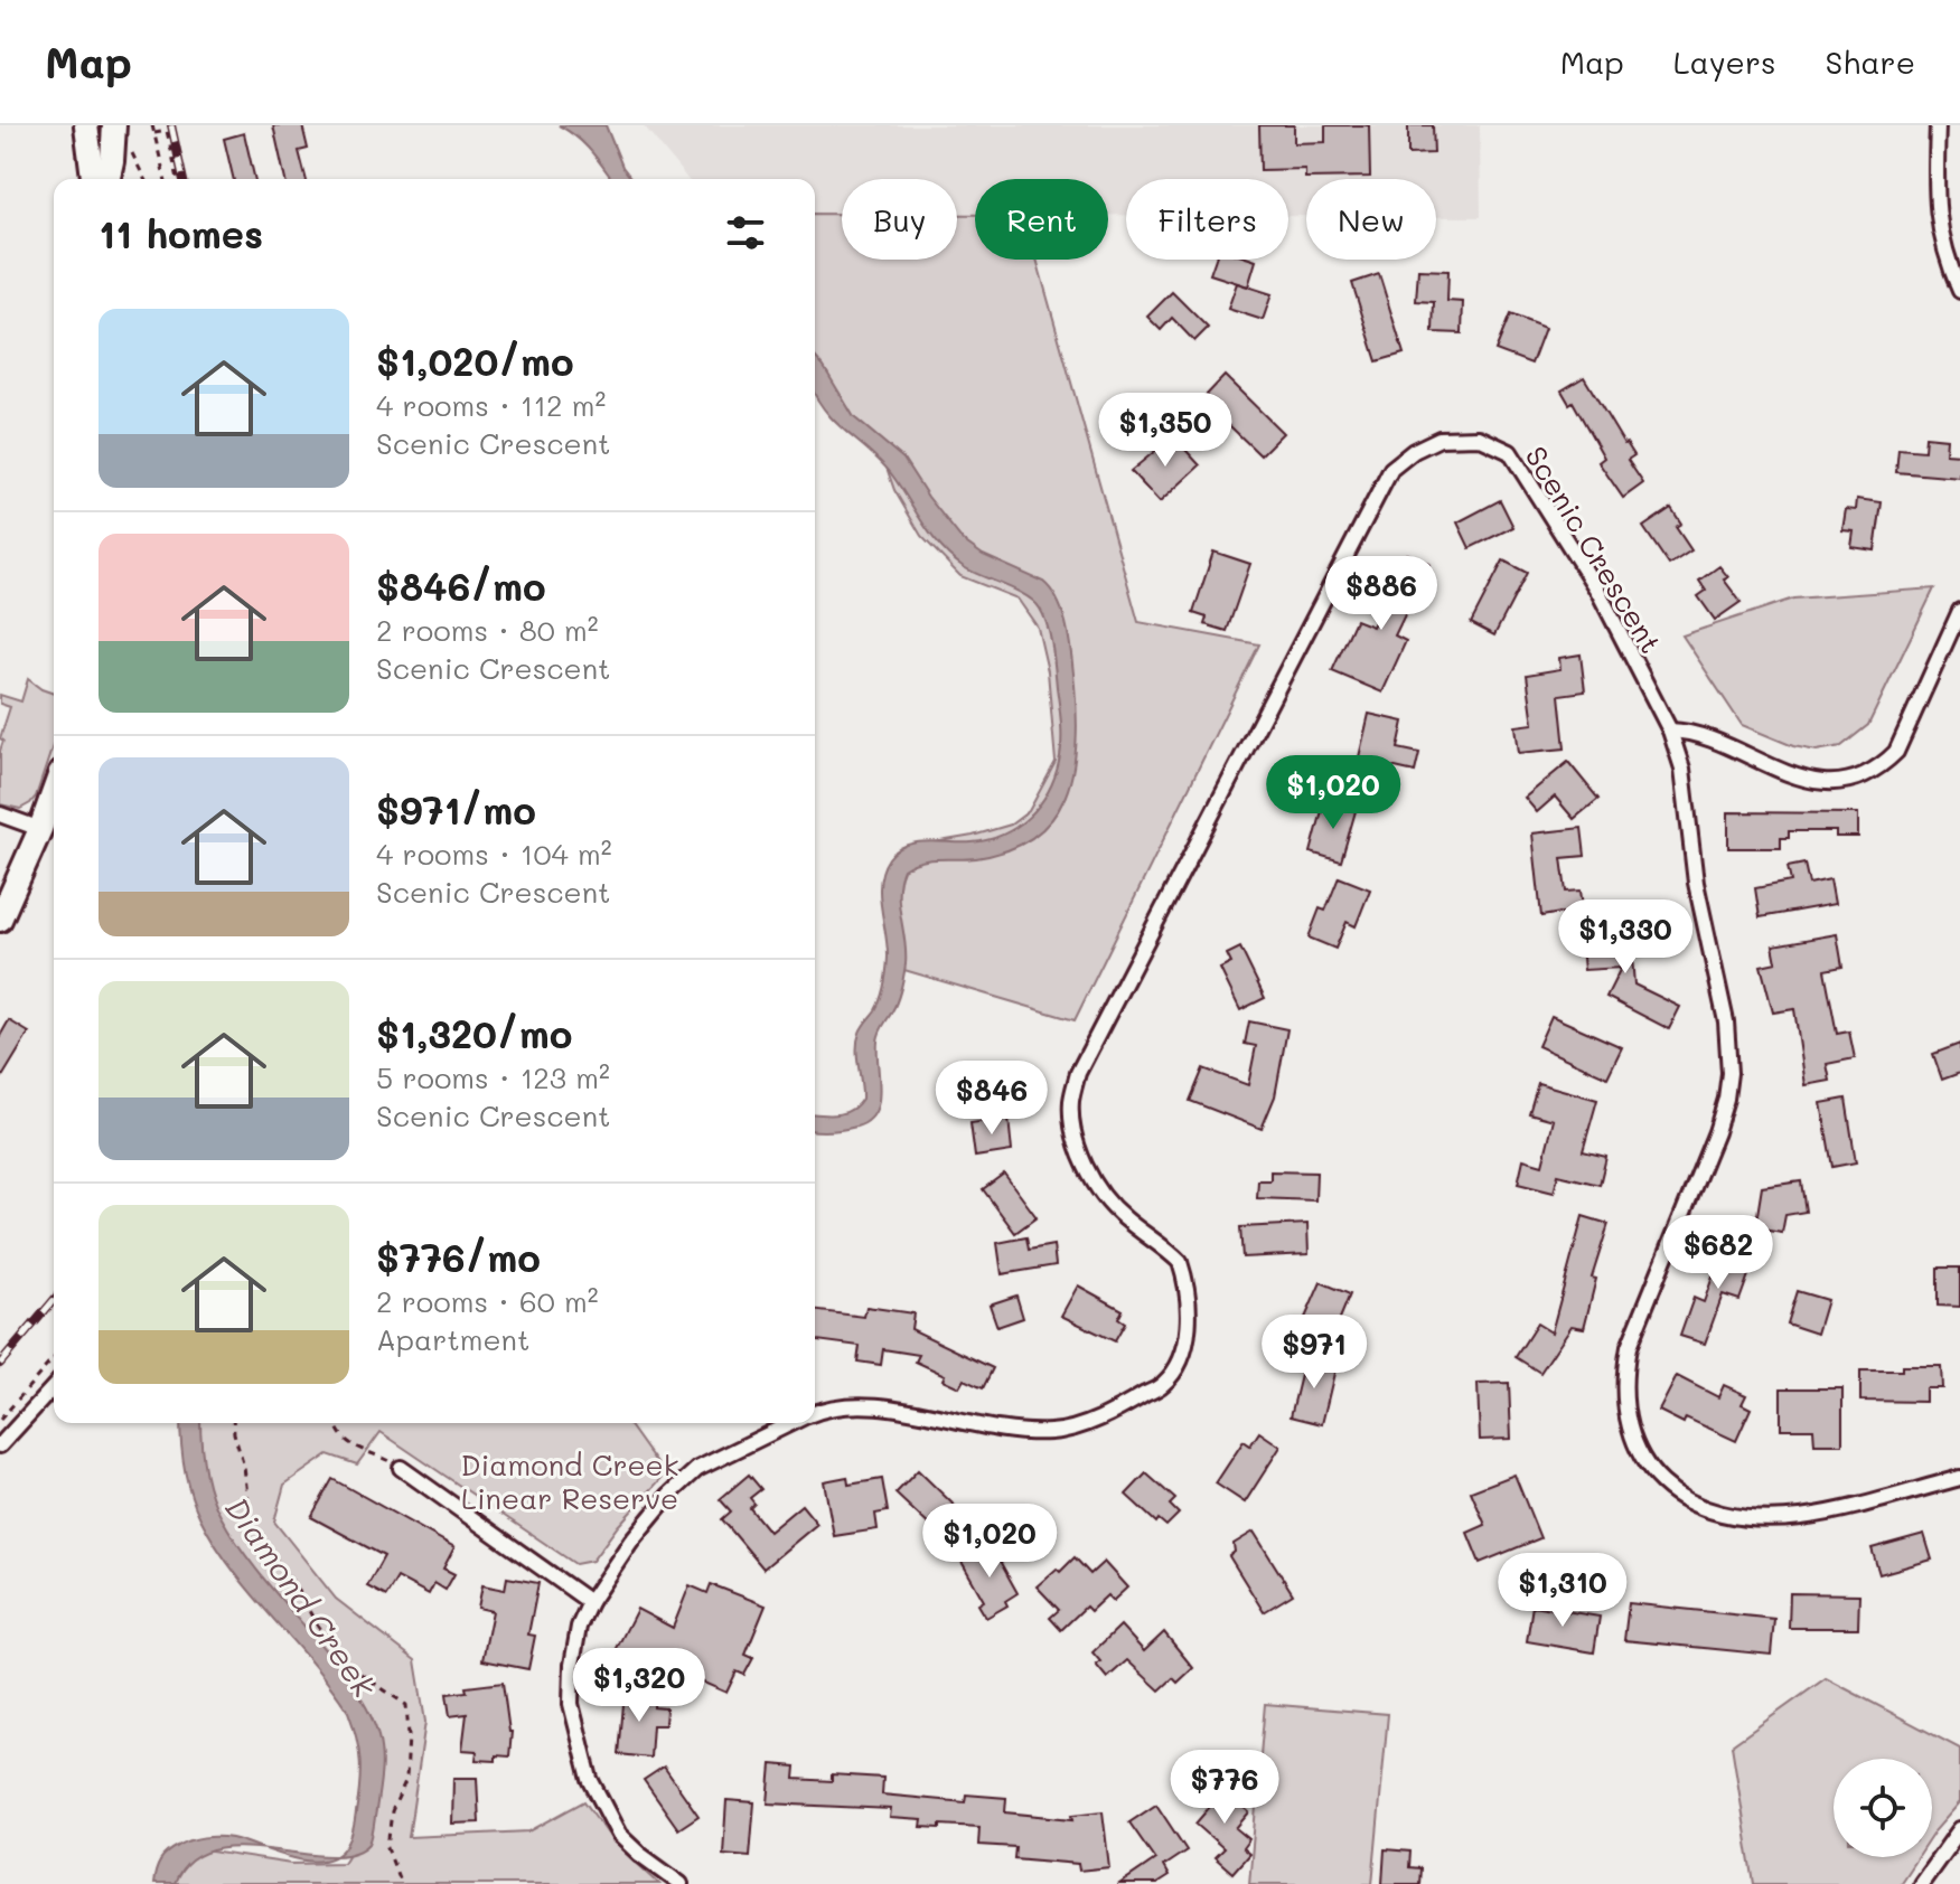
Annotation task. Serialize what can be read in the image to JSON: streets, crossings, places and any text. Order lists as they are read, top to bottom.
{
  "streets": {
    "street": ["Scenic Crescent"]
  },
  "water": ["Diamond Creek"],
  "parks": ["Diamond Creek Linear Reserve"],
  "page": {
    "header": "Map",
    "nav": ["Map", "Layers", "Share"],
    "chip": [
      "Buy",
      "Rent",
      "Filters",
      "New"
    ],
    "heading": "11 homes",
    "list": [
      {
        "name": "$1,020/mo",
        "note": "4 rooms · 112 m² · Scenic Crescent"
      },
      {
        "name": "$846/mo",
        "note": "2 rooms · 80 m² · Scenic Crescent"
      },
      {
        "name": "$971/mo",
        "note": "4 rooms · 104 m² · Scenic Crescent"
      },
      {
        "name": "$1,320/mo",
        "note": "5 rooms · 123 m² · Scenic Crescent"
      },
      {
        "name": "$776/mo",
        "note": "2 rooms · 60 m² · Apartment"
      }
    ],
    "price": [
      "$1,350",
      "$886",
      "$1,020",
      "$1,330",
      "$846",
      "$682",
      "$971",
      "$1,020",
      "$1,310",
      "$1,320",
      "$776"
    ]
  }
}
